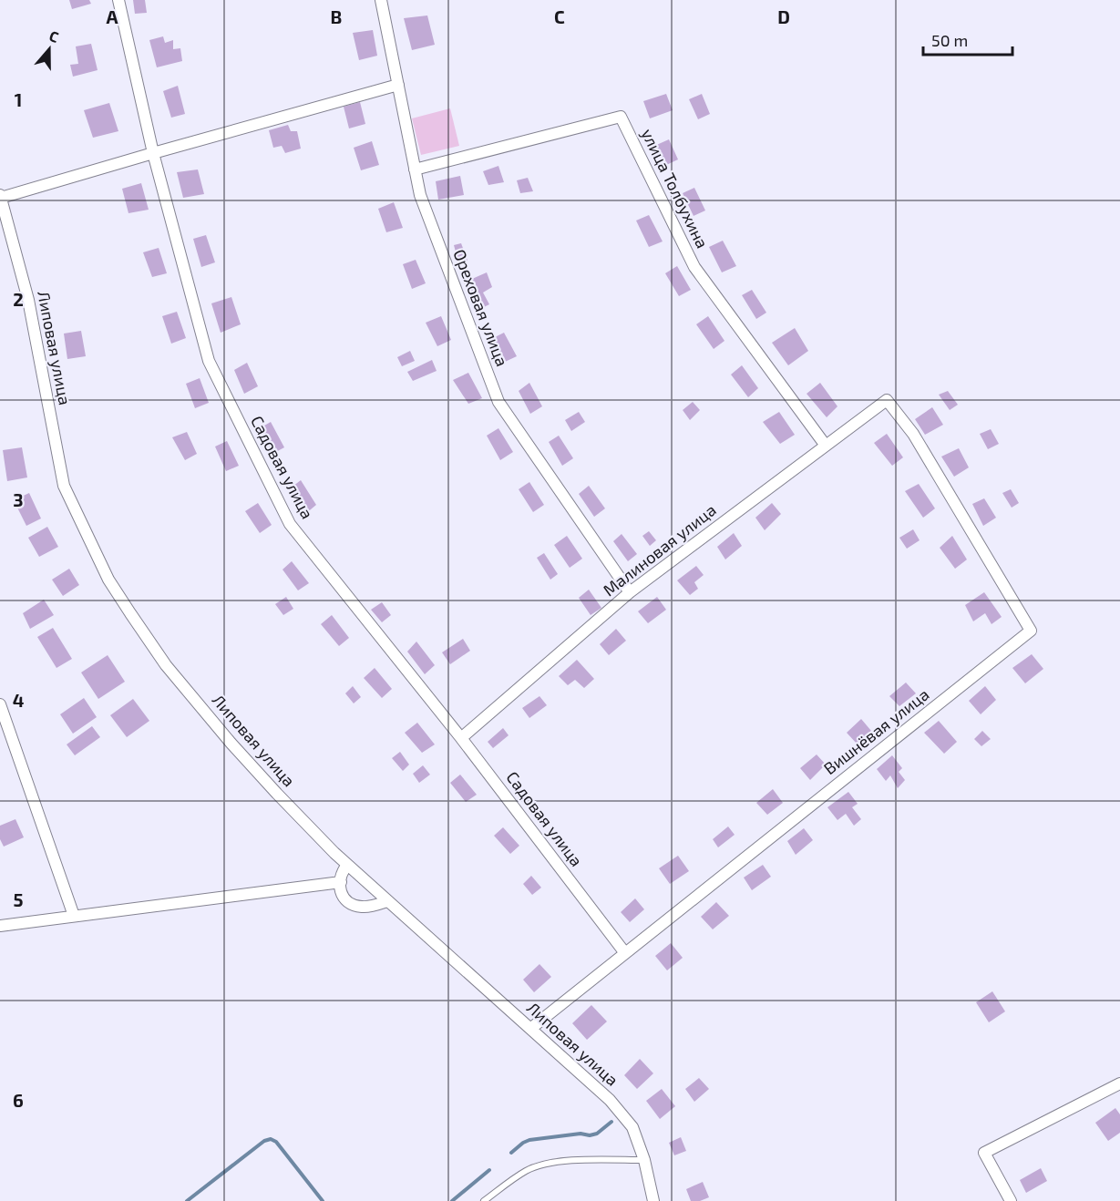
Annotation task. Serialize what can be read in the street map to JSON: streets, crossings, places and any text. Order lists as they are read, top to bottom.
{
  "streets": {
    "street": [
      "улица Толбухина",
      "Ореховая улица",
      "Липовая улица",
      "Садовая улица",
      "Малиновая улица",
      "Вишнёвая улица"
    ]
  },
  "crossings": [
    ["улица Толбухина", "Ореховая улица"],
    ["улица Толбухина", "Малиновая улица"],
    ["Ореховая улица", "Малиновая улица"],
    ["Липовая улица", "Вишнёвая улица"],
    ["Садовая улица", "Малиновая улица"],
    ["Садовая улица", "Вишнёвая улица"],
    ["Малиновая улица", "Вишнёвая улица"]
  ],
  "scale_bar": "50 m",
  "north": "top",
  "grid": {
    "columns": [
      "A",
      "B",
      "C",
      "D"
    ],
    "rows": [
      "1",
      "2",
      "3",
      "4",
      "5",
      "6"
    ]
  }
}
